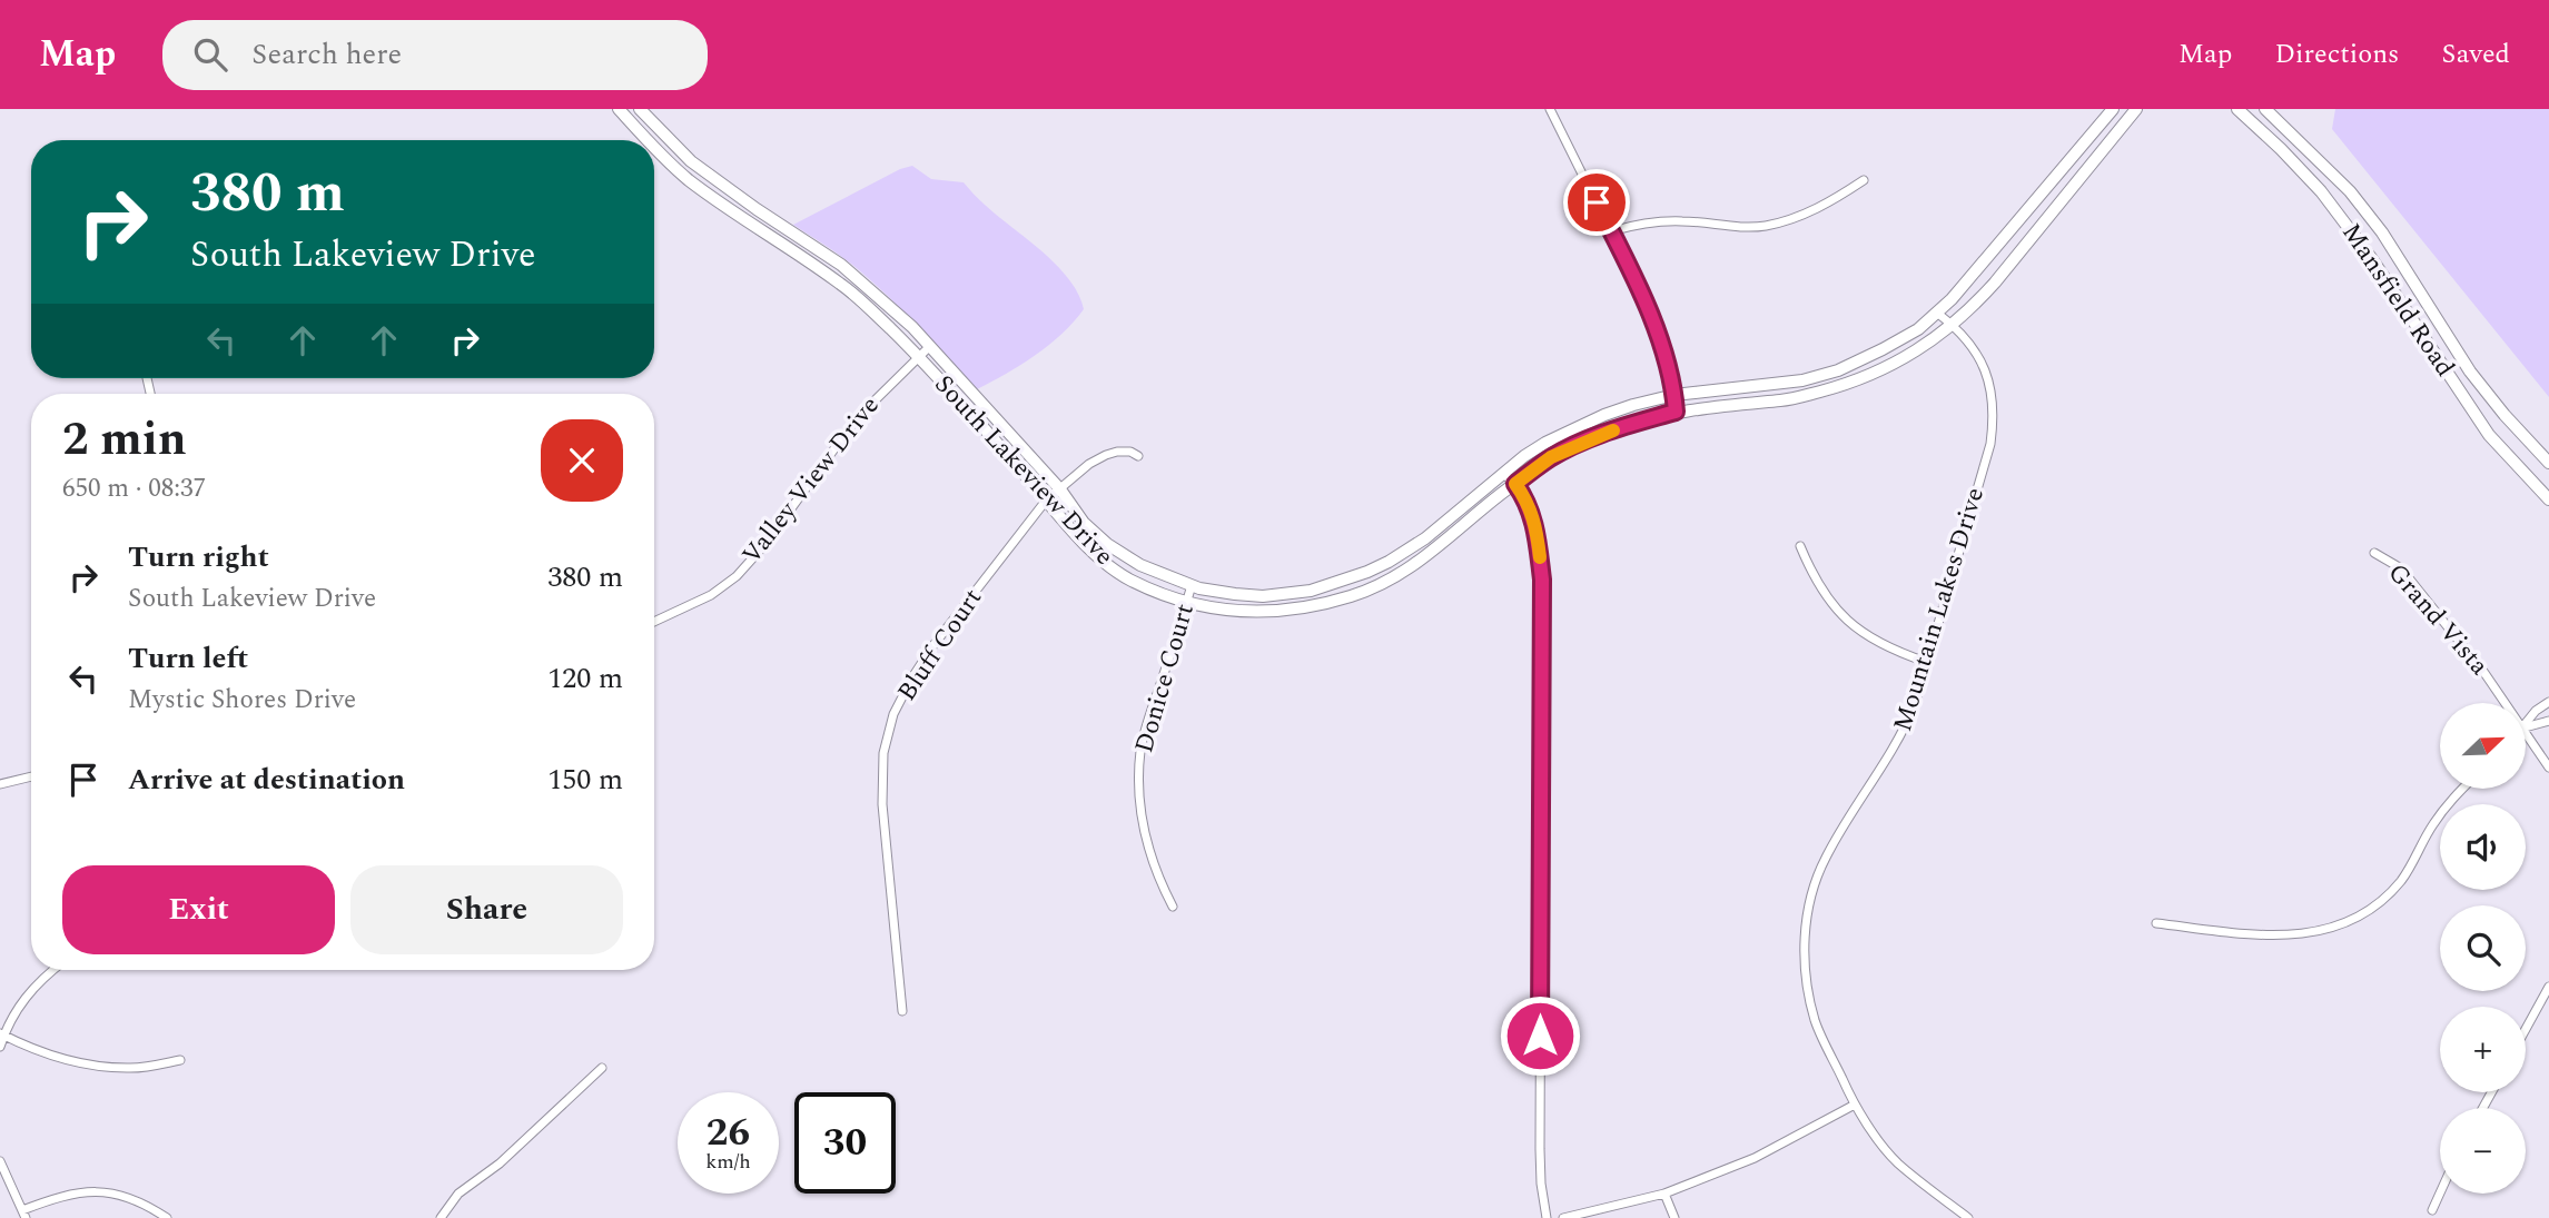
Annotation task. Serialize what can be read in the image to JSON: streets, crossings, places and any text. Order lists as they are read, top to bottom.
{
  "streets": {
    "street": [
      "Mansfield Road",
      "South Lakeview Drive",
      "Valley View Drive",
      "Mountain Lakes Drive",
      "Grand Vista",
      "Bluff Court",
      "Donice Court"
    ]
  },
  "crossings": [
    ["South Lakeview Drive", "Valley View Drive"],
    ["South Lakeview Drive", "Mountain Lakes Drive"],
    ["South Lakeview Drive", "Bluff Court"],
    ["South Lakeview Drive", "Donice Court"]
  ],
  "north": "top right",
  "page": {
    "header": "Map",
    "search": "Search here",
    "nav": ["Map", "Directions", "Saved"],
    "turn": ["380 m", "South Lakeview Drive"],
    "heading": ["2 min", "650 m · 08:37"],
    "list": [
      {
        "name": "Turn right",
        "note": "South Lakeview Drive",
        "value": "380 m"
      },
      {
        "name": "Turn left",
        "note": "Mystic Shores Drive",
        "value": "120 m"
      },
      {
        "name": "Arrive at destination",
        "value": "150 m"
      }
    ],
    "map_buttons": ["+", "−"],
    "buttons": ["Exit", "Share"],
    "speed": "26 km/h",
    "limit": "30"
  }
}
